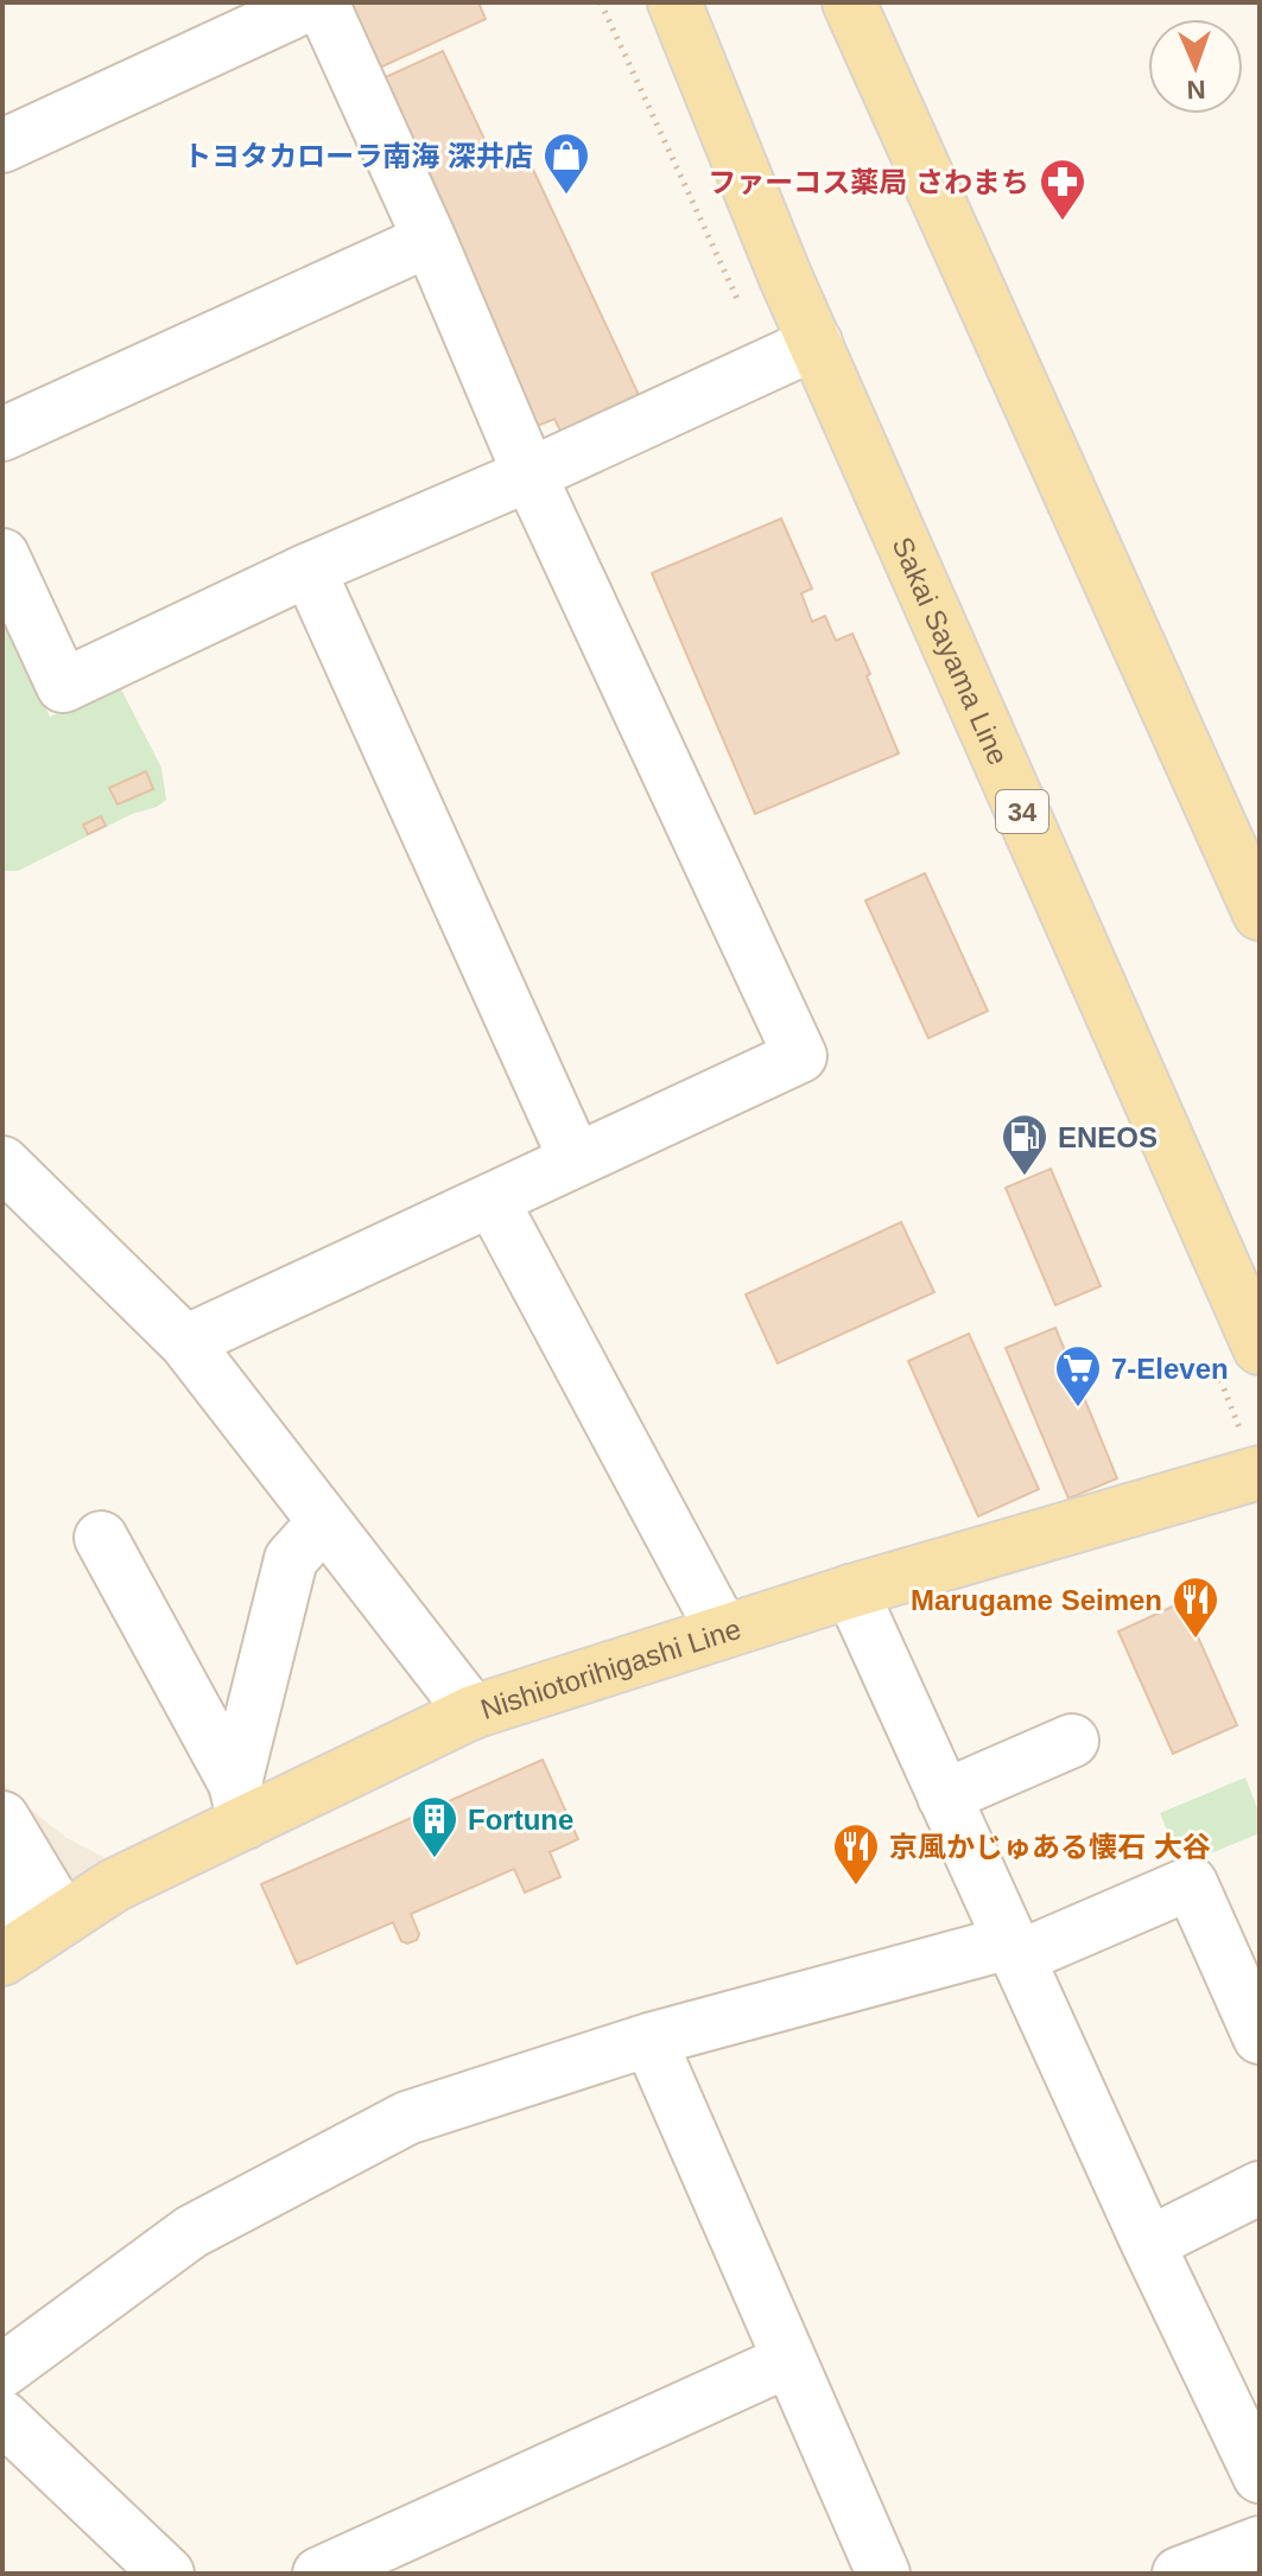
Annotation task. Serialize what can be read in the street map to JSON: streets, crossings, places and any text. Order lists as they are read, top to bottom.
{
  "streets": {
    "main road": ["Sakai Sayama Line", "34", "Nishiotorihigashi Line"]
  },
  "places": {
    "shop": ["トヨタカローラ南海 深井店"],
    "pharmacy": ["ファーコス薬局 さわまち"],
    "fuel station": ["ENEOS"],
    "supermarket": ["7-Eleven"],
    "restaurant": ["Marugame Seimen", "京風かじゅある懐石 大谷"],
    "building": ["Fortune"]
  },
  "north": "bottom"
}
